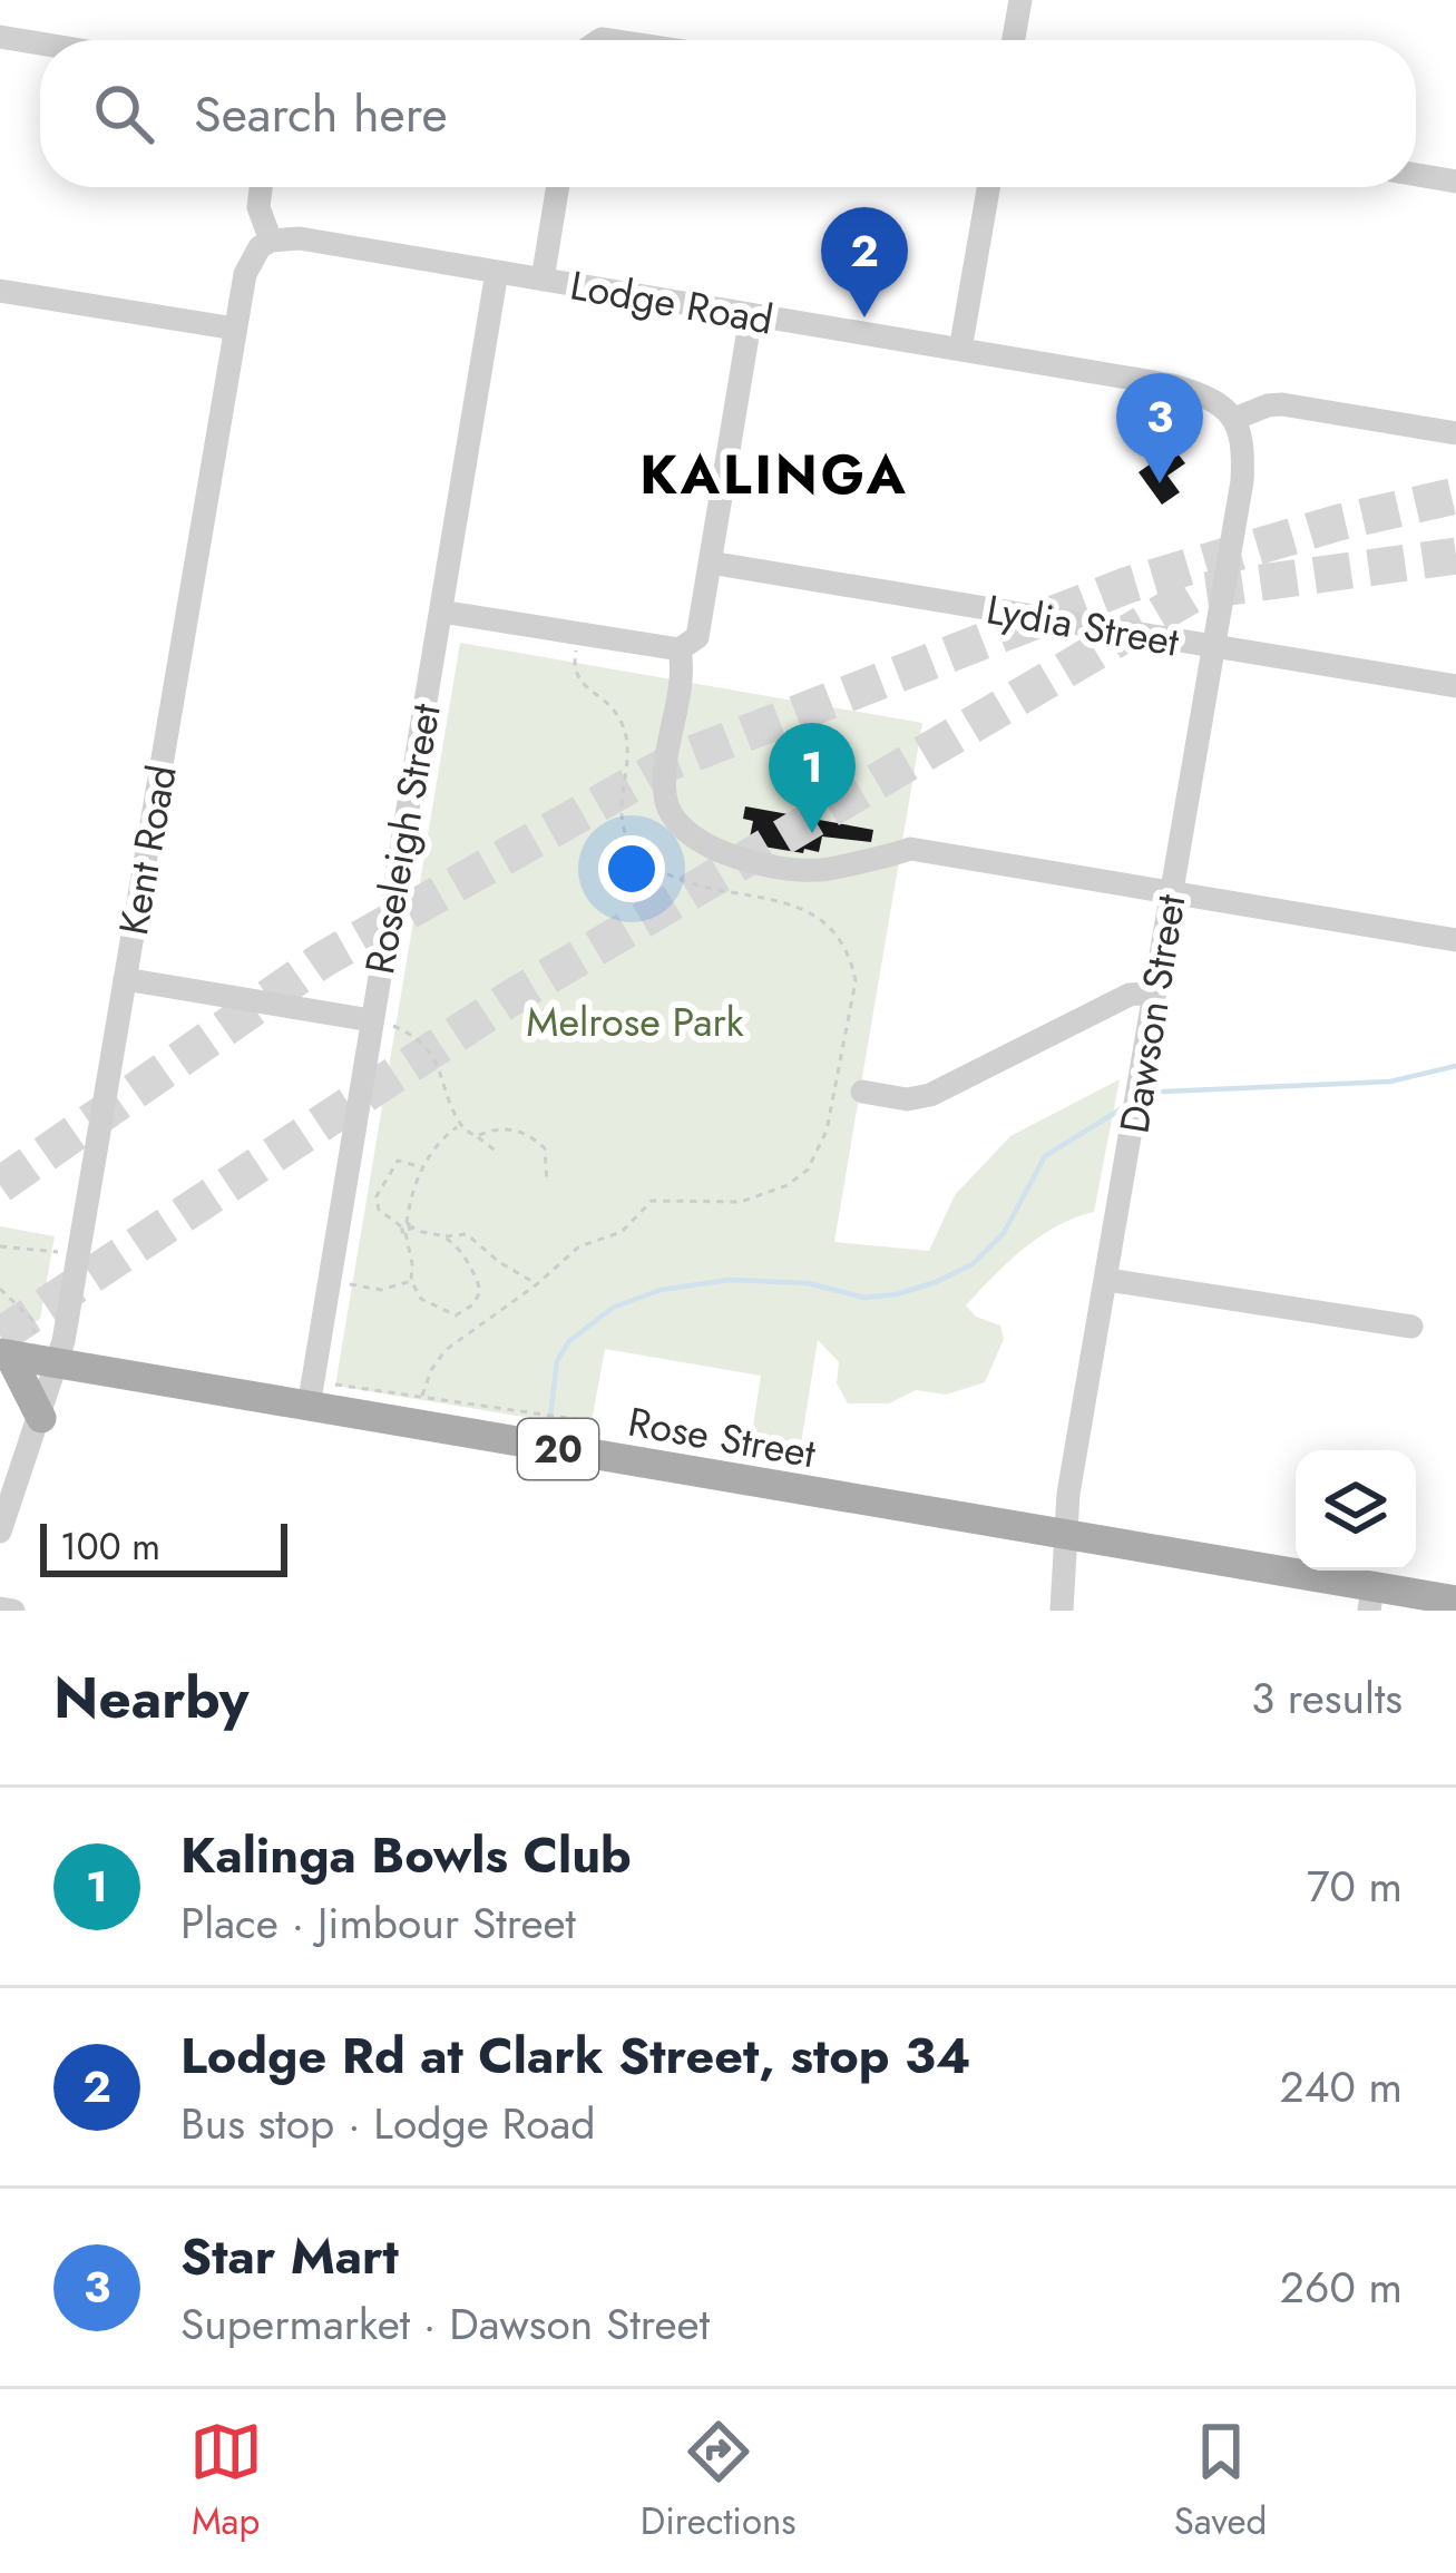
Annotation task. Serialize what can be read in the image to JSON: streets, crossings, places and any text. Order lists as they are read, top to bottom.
{
  "streets": {
    "main road": ["Rose Street", "20"],
    "street": [
      "Lodge Road",
      "Lydia Street",
      "Roseleigh Street",
      "Kent Road",
      "Dawson Street"
    ]
  },
  "crossings": [
    ["Lodge Road", "Roseleigh Street"],
    ["Lodge Road", "Kent Road"],
    ["Lodge Road", "Dawson Street"],
    ["Lydia Street", "Dawson Street"],
    ["Roseleigh Street", "Rose Street"],
    ["Kent Road", "Rose Street"],
    ["Dawson Street", "Rose Street"],
    ["Rose Street", "20"]
  ],
  "districts": ["KALINGA"],
  "parks": ["Melrose Park"],
  "scale_bar": "100 m",
  "page": {
    "search": "Search here",
    "pins": ["2", "3", "1"],
    "scale": "100 m",
    "heading": ["Nearby", "3 results"],
    "list": [
      {
        "mark": "1",
        "name": "Kalinga Bowls Club",
        "note": "Place · Jimbour Street",
        "value": "70 m"
      },
      {
        "mark": "2",
        "name": "Lodge Rd at Clark Street, stop 34",
        "note": "Bus stop · Lodge Road",
        "value": "240 m"
      },
      {
        "mark": "3",
        "name": "Star Mart",
        "note": "Supermarket · Dawson Street",
        "value": "260 m"
      }
    ],
    "nav": ["Map", "Directions", "Saved"]
  }
}
